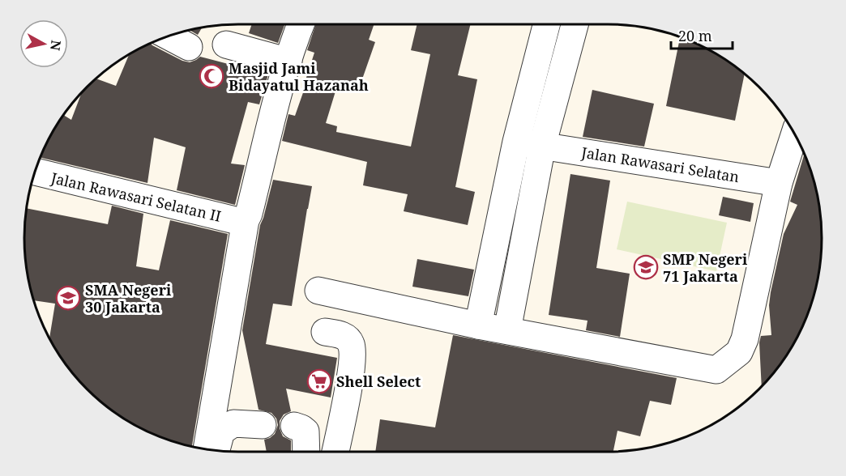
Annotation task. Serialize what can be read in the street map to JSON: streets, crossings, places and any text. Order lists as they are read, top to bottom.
{
  "streets": {
    "street": ["Jalan Rawasari Selatan", "Jalan Rawasari Selatan II"]
  },
  "places": {
    "mosque": ["Masjid Jami Bidayatul Hazanah"],
    "school or university": ["SMP Negeri 71 Jakarta", "SMA Negeri 30 Jakarta"],
    "supermarket": ["Shell Select"]
  },
  "scale_bar": "20 m",
  "north": "right"
}
